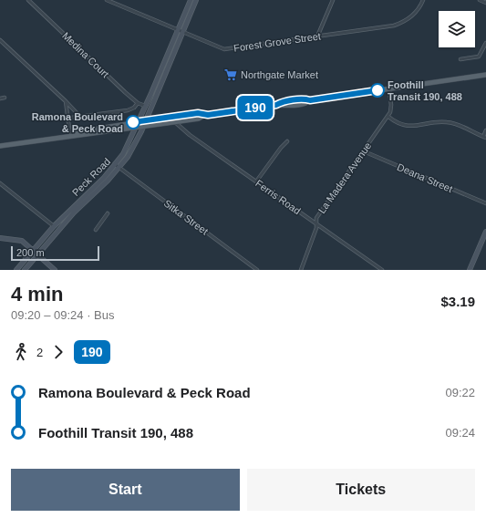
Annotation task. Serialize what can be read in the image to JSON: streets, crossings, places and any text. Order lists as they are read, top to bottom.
{
  "streets": {
    "main road": ["Peck Road"],
    "street": [
      "Forest Grove Street",
      "Medina Court",
      "La Madera Avenue",
      "Deana Street",
      "Ferris Road",
      "Sitka Street"
    ]
  },
  "crossings": [
    ["Forest Grove Street", "Peck Road"],
    ["Medina Court", "Peck Road"],
    ["Peck Road", "Sitka Street"],
    ["La Madera Avenue", "Deana Street"],
    ["La Madera Avenue", "Ferris Road"]
  ],
  "places": {
    "supermarket": ["Northgate Market"],
    "other": ["Foothill Transit 190, 488", "Ramona Boulevard & Peck Road"]
  },
  "lines": ["bus line 190"],
  "scale_bar": "200 m",
  "page": {
    "on_map": "190",
    "scale": "200 m",
    "heading": ["4 min", "09:20 – 09:24 · Bus", "$3.19"],
    "legs": ["2", "190"],
    "list": [
      {
        "name": "Ramona Boulevard & Peck Road",
        "value": "09:22"
      },
      {
        "name": "Foothill Transit 190, 488",
        "value": "09:24"
      }
    ],
    "buttons": ["Start", "Tickets"]
  }
}
